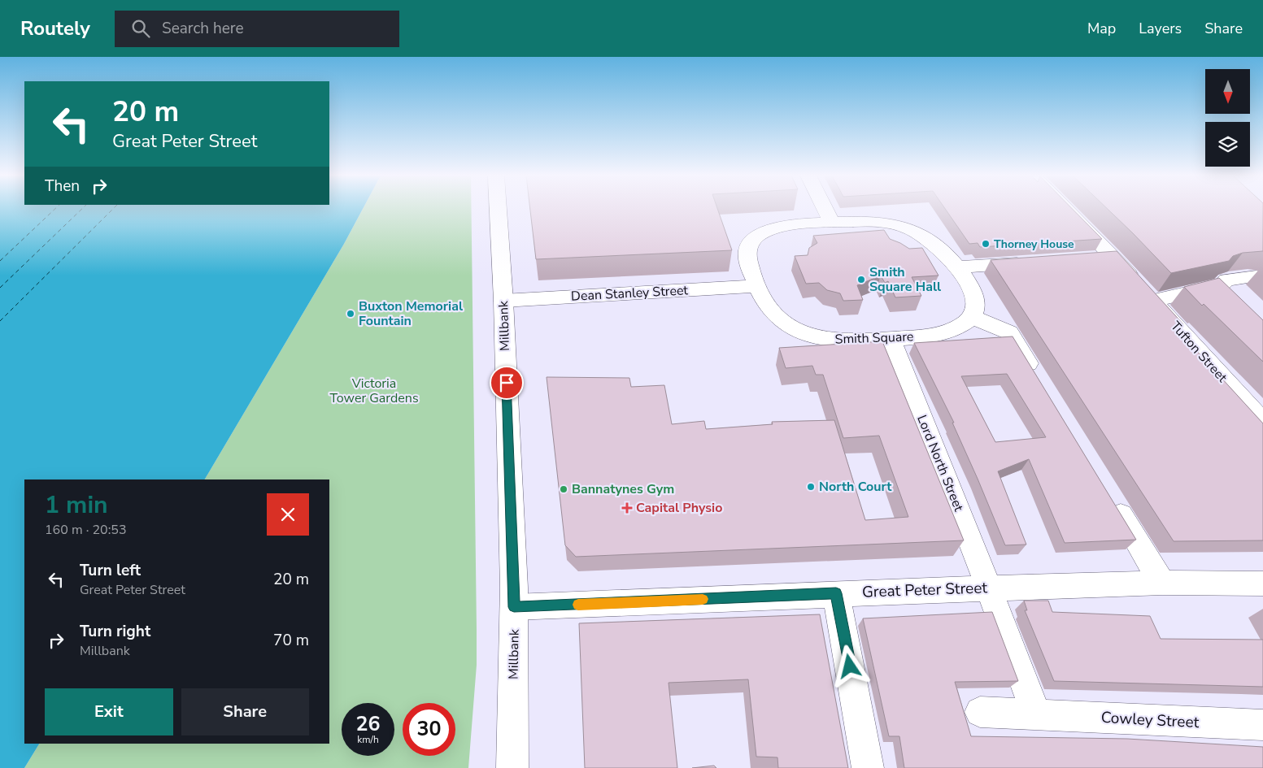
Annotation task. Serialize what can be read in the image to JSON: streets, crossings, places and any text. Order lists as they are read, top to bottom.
{
  "streets": {
    "street": [
      "Dean Stanley Street",
      "Millbank",
      "Smith Square",
      "Tufton Street",
      "Lord North Street",
      "Great Peter Street",
      "Cowley Street"
    ]
  },
  "crossings": [
    ["Dean Stanley Street", "Millbank"],
    ["Dean Stanley Street", "Smith Square"],
    ["Millbank", "Great Peter Street"],
    ["Smith Square", "Lord North Street"],
    ["Lord North Street", "Great Peter Street"]
  ],
  "parks": ["Victoria Tower Gardens"],
  "places": {
    "other": [
      "Thorney House",
      "Smith Square Hall",
      "Buxton Memorial Fountain",
      "North Court",
      "Bannatynes Gym"
    ],
    "health": ["Capital Physio"]
  },
  "north": "bottom",
  "page": {
    "header": "Routely",
    "search": "Search here",
    "nav": ["Map", "Layers", "Share"],
    "turn": ["20 m", "Great Peter Street"],
    "then": "Then",
    "heading": ["1 min", "160 m · 20:53"],
    "list": [
      {
        "name": "Turn left",
        "note": "Great Peter Street",
        "value": "20 m"
      },
      {
        "name": "Turn right",
        "note": "Millbank",
        "value": "70 m"
      }
    ],
    "buttons": ["Exit", "Share"],
    "speed": "26 km/h",
    "limit": "30"
  }
}
